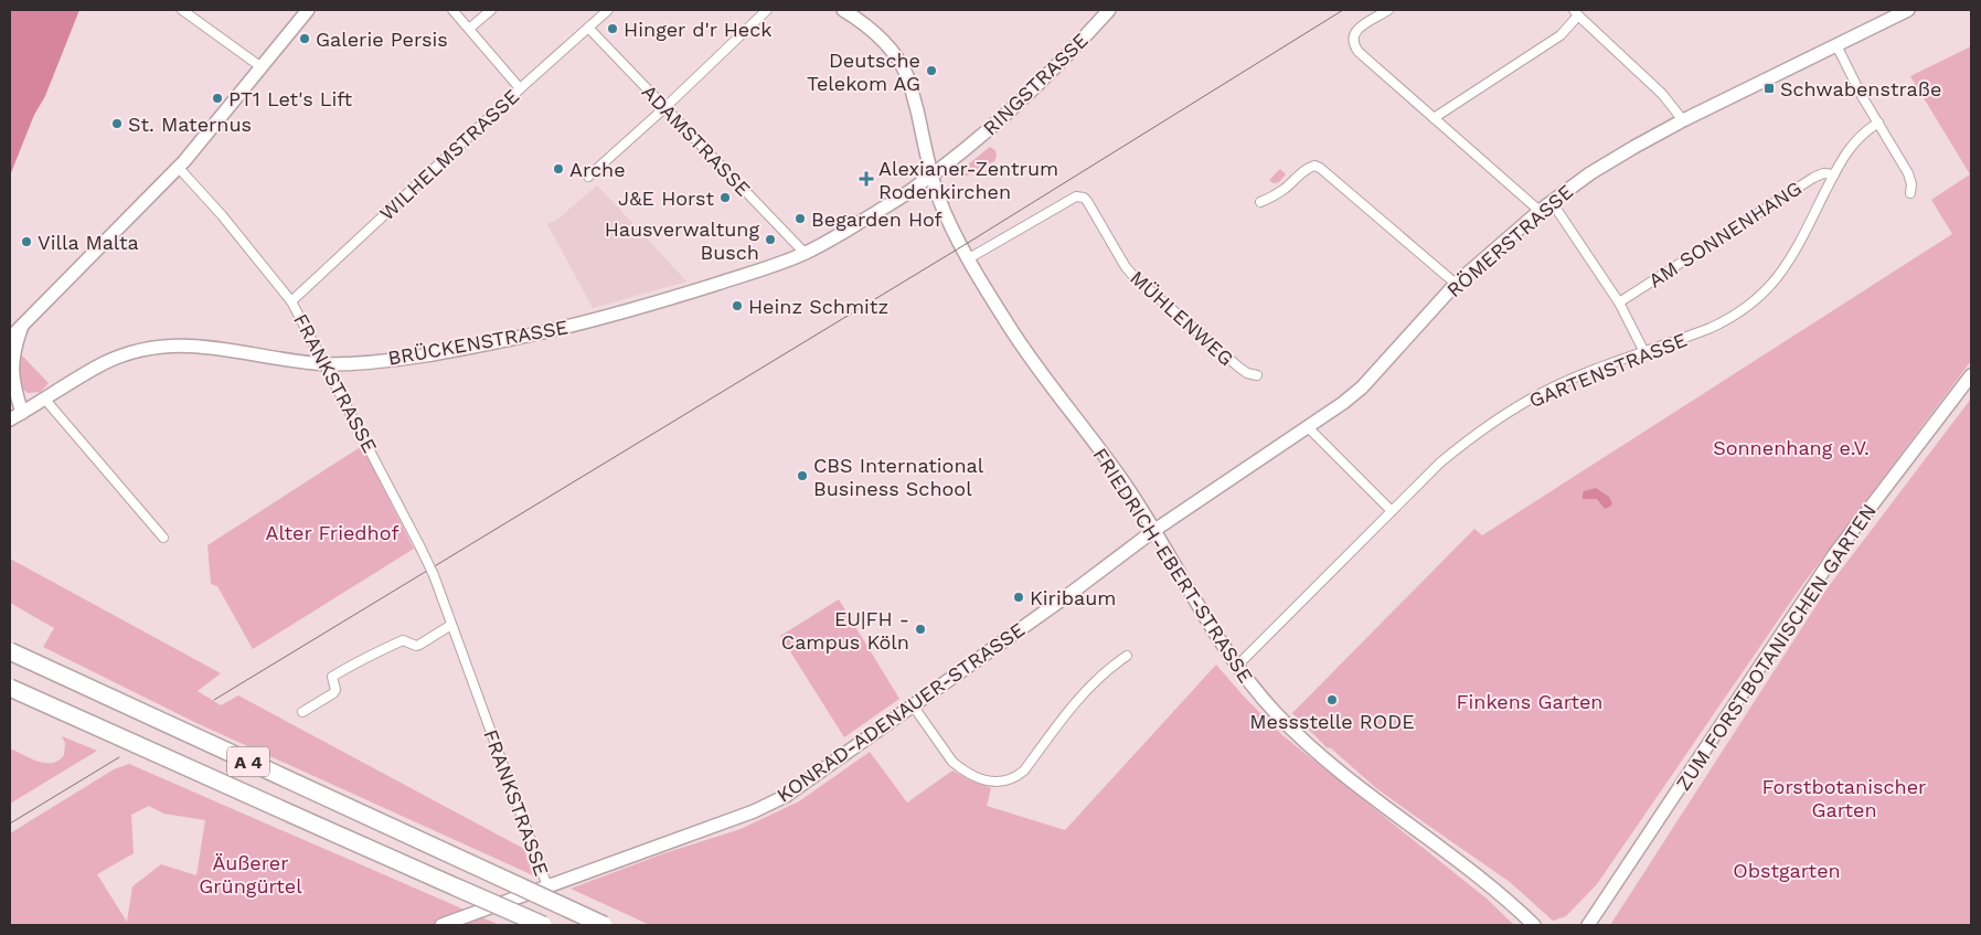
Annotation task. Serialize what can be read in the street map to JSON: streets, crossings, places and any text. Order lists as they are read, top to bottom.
{
  "streets": {
    "highway": ["A 4"],
    "street": [
      "RINGSTRASSE",
      "ADAMSTRASSE",
      "WILHELMSTRASSE",
      "AM SONNENHANG",
      "RÖMERSTRASSE",
      "MÜHLENWEG",
      "BRÜCKENSTRASSE",
      "GARTENSTRASSE",
      "FRANKSTRASSE",
      "FRIEDRICH-EBERT-STRASSE",
      "ZUM FORSTBOTANISCHEN GARTEN",
      "KONRAD-ADENAUER-STRASSE"
    ]
  },
  "crossings": [
    ["RINGSTRASSE", "BRÜCKENSTRASSE"],
    ["RINGSTRASSE", "FRIEDRICH-EBERT-STRASSE"],
    ["ADAMSTRASSE", "WILHELMSTRASSE"],
    ["ADAMSTRASSE", "BRÜCKENSTRASSE"],
    ["WILHELMSTRASSE", "FRANKSTRASSE"],
    ["AM SONNENHANG", "GARTENSTRASSE"],
    ["RÖMERSTRASSE", "FRIEDRICH-EBERT-STRASSE"],
    ["RÖMERSTRASSE", "KONRAD-ADENAUER-STRASSE"],
    ["MÜHLENWEG", "FRIEDRICH-EBERT-STRASSE"],
    ["BRÜCKENSTRASSE", "FRANKSTRASSE"],
    ["BRÜCKENSTRASSE", "FRIEDRICH-EBERT-STRASSE"],
    ["GARTENSTRASSE", "FRIEDRICH-EBERT-STRASSE"],
    ["FRANKSTRASSE", "KONRAD-ADENAUER-STRASSE"],
    ["FRIEDRICH-EBERT-STRASSE", "KONRAD-ADENAUER-STRASSE"]
  ],
  "parks": [
    "Sonnenhang e.V.",
    "Alter Friedhof",
    "Finkens Garten",
    "Forstbotanischer Garten",
    "Äußerer Grüngürtel",
    "Obstgarten"
  ],
  "places": {
    "other": [
      "Hinger d'r Heck",
      "Galerie Persis",
      "Deutsche Telekom AG",
      "PT1 Let's Lift",
      "St. Maternus",
      "Arche",
      "J&E Horst",
      "Begarden Hof",
      "Hausverwaltung Busch",
      "Villa Malta",
      "Heinz Schmitz",
      "CBS International Business School",
      "Kiribaum",
      "EU|FH - Campus Köln",
      "Messstelle RODE"
    ],
    "transit": ["Schwabenstraße"],
    "health": ["Alexianer-Zentrum Rodenkirchen"]
  }
}
